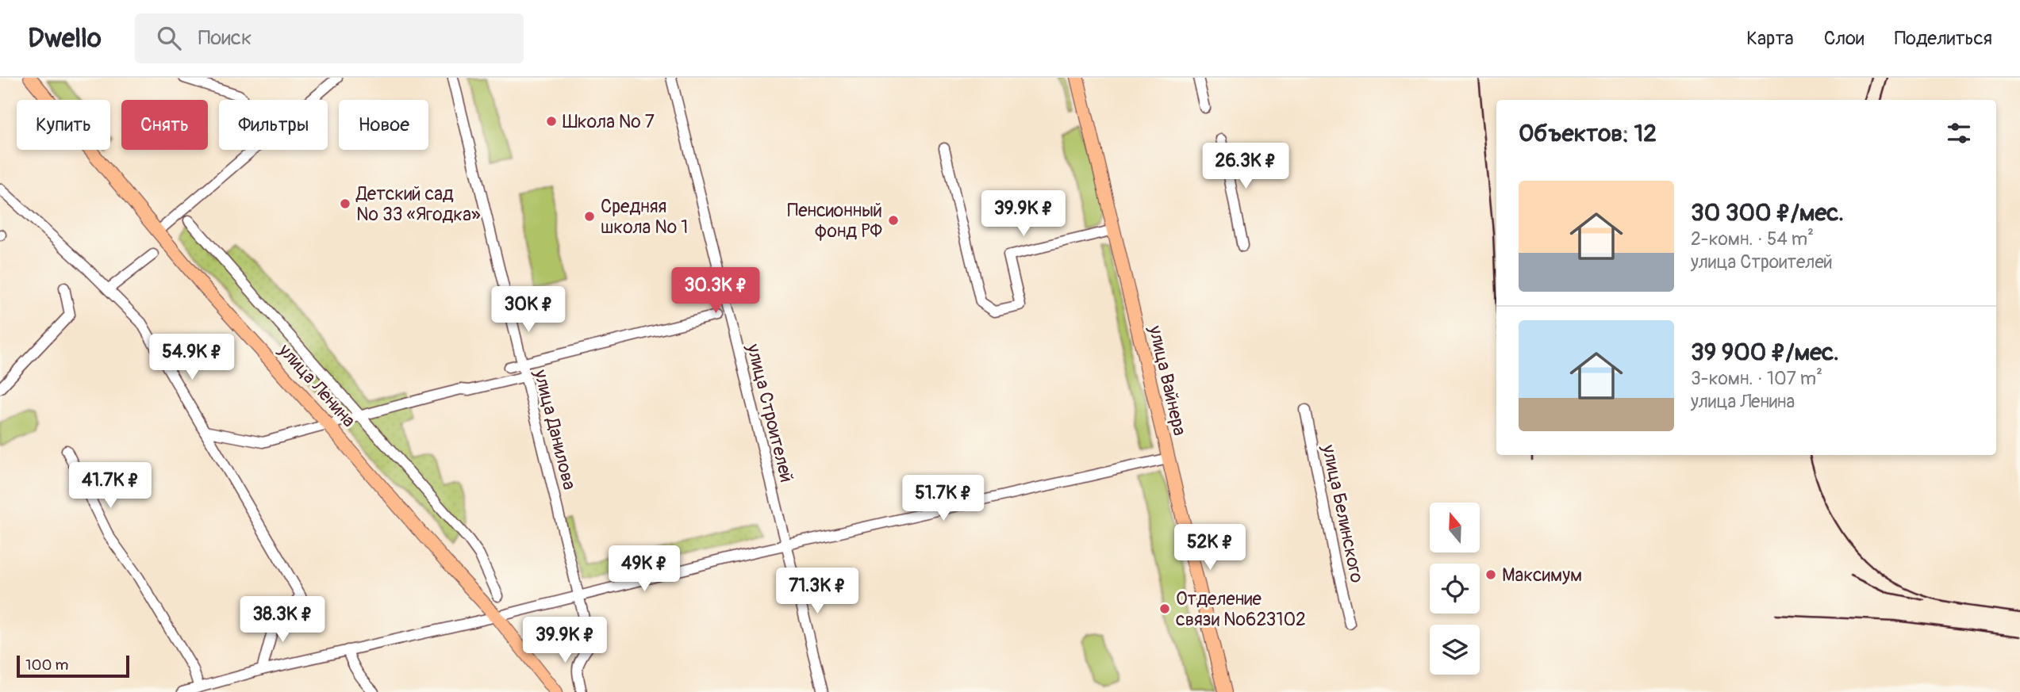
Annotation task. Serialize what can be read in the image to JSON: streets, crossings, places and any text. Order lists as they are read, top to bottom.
{
  "streets": {
    "main road": ["улица Вайнера", "улица Ленина"],
    "street": ["улица Строителей", "улица Данилова", "улица Белинского"]
  },
  "places": [
    "Школа № 7",
    "Детский сад № 33 «Ягодка»",
    "Средняя школа № 1",
    "Пенсионный фонд РФ",
    "Максимум",
    "Отделение связи №623102"
  ],
  "scale_bar": "100 m",
  "north": "top",
  "page": {
    "header": "Dwello",
    "search": "Поиск",
    "nav": ["Карта", "Слои", "Поделиться"],
    "chip": [
      "Купить",
      "Снять",
      "Фильтры",
      "Новое"
    ],
    "heading": "Объектов: 12",
    "price": [
      "26.3K ₽",
      "39.9K ₽",
      "30.3K ₽",
      "30K ₽",
      "54.9K ₽",
      "41.7K ₽",
      "51.7K ₽",
      "52K ₽",
      "49K ₽",
      "71.3K ₽",
      "38.3K ₽",
      "39.9K ₽"
    ],
    "list": [
      {
        "name": "30 300 ₽/мес.",
        "note": "2-комн. · 54 m² · улица Строителей"
      },
      {
        "name": "39 900 ₽/мес.",
        "note": "3-комн. · 107 m² · улица Ленина"
      }
    ],
    "scale": "100 m"
  }
}
